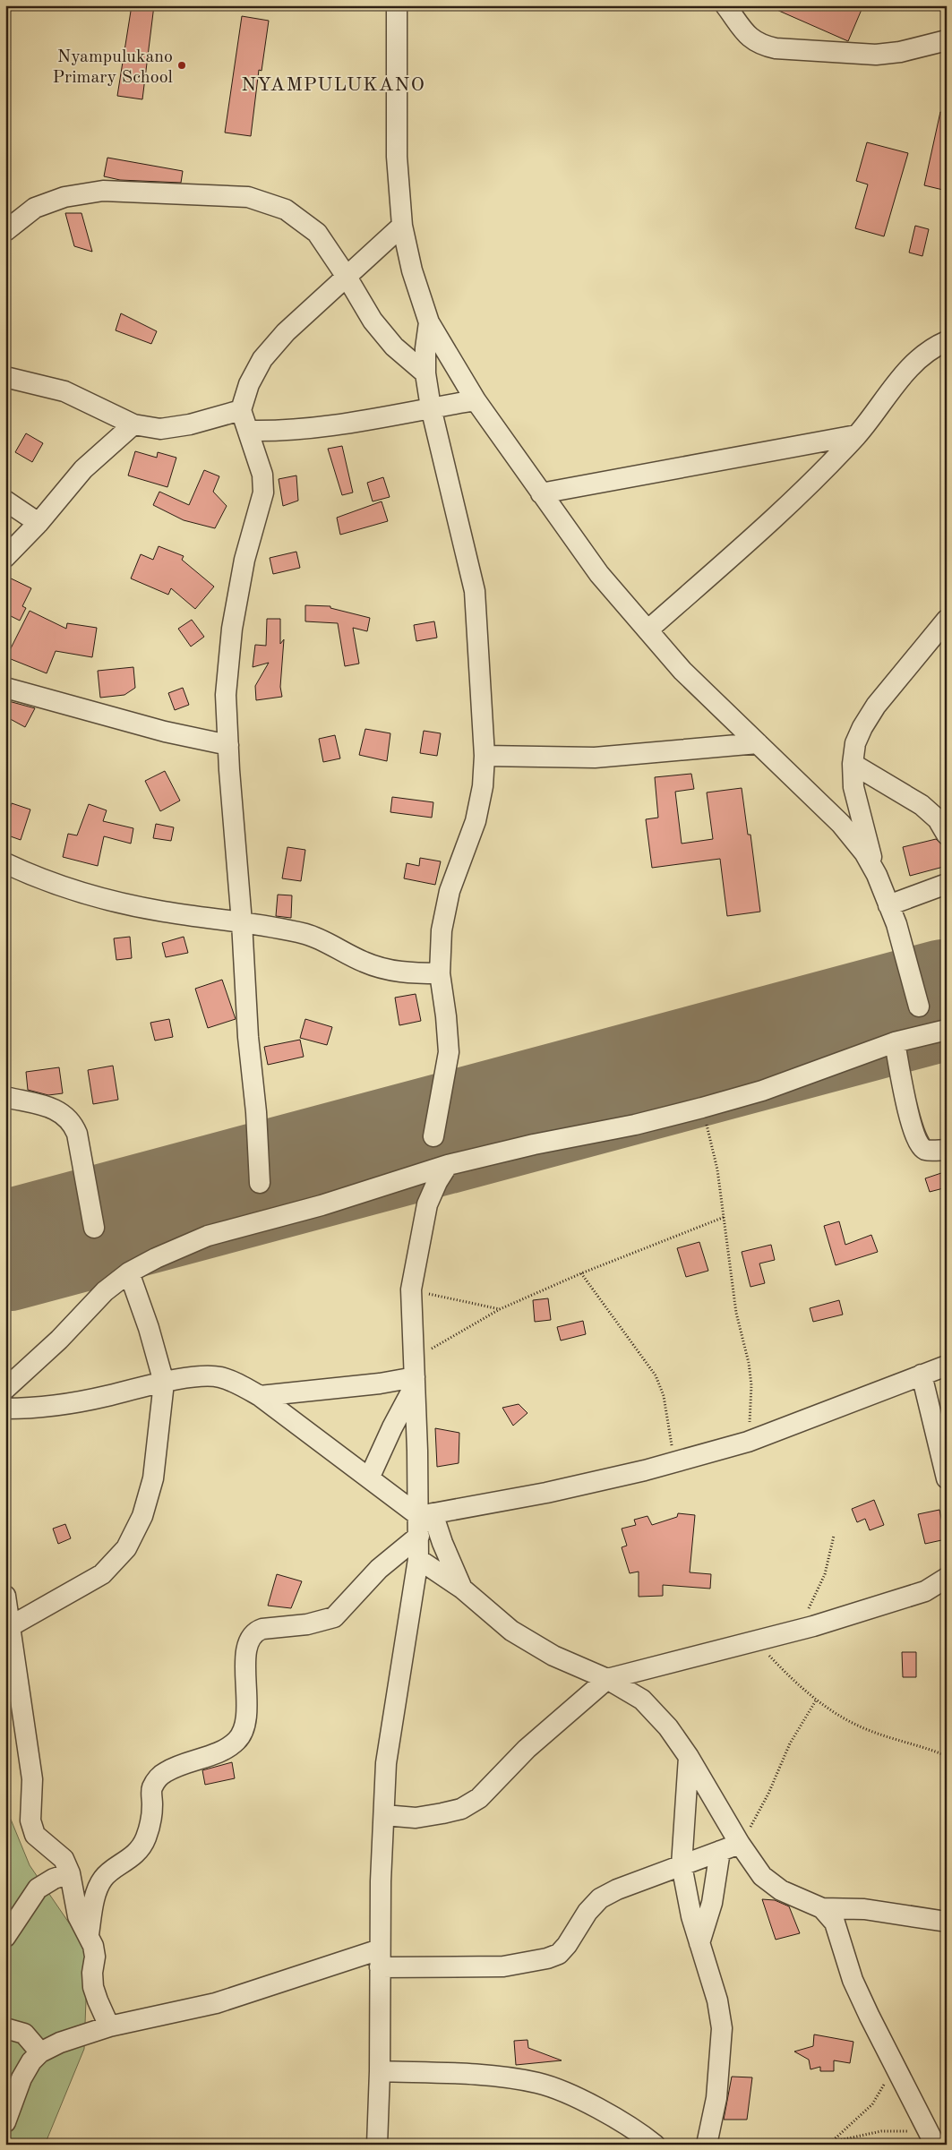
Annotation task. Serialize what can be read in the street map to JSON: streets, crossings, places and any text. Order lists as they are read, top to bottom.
{
  "districts": ["NYAMPULUKANO"],
  "places": ["Nyampulukano Primary School"]
}
